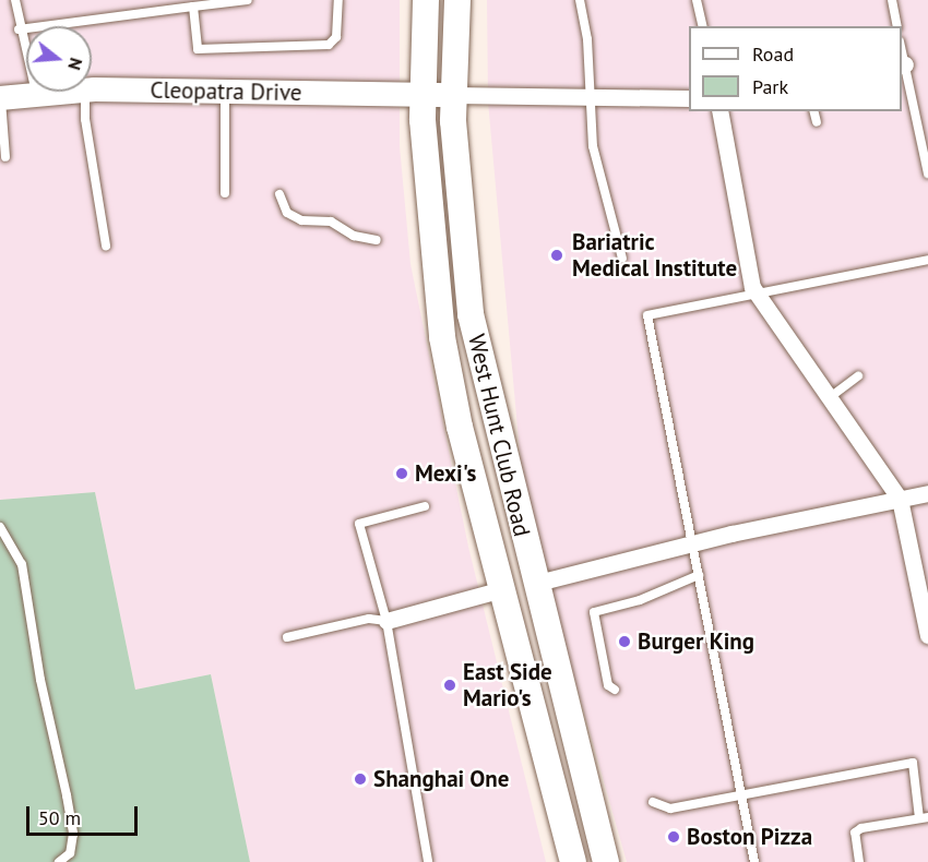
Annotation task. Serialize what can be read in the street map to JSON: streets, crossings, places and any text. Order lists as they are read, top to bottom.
{
  "streets": {
    "main road": ["West Hunt Club Road"],
    "street": ["Cleopatra Drive"]
  },
  "crossings": [
    ["Cleopatra Drive", "West Hunt Club Road"]
  ],
  "places": [
    "Bariatric Medical Institute",
    "Mexi's",
    "Burger King",
    "East Side Mario's",
    "Shanghai One",
    "Boston Pizza"
  ],
  "legend": ["Road", "Park"],
  "scale_bar": "50 m",
  "north": "right"
}
